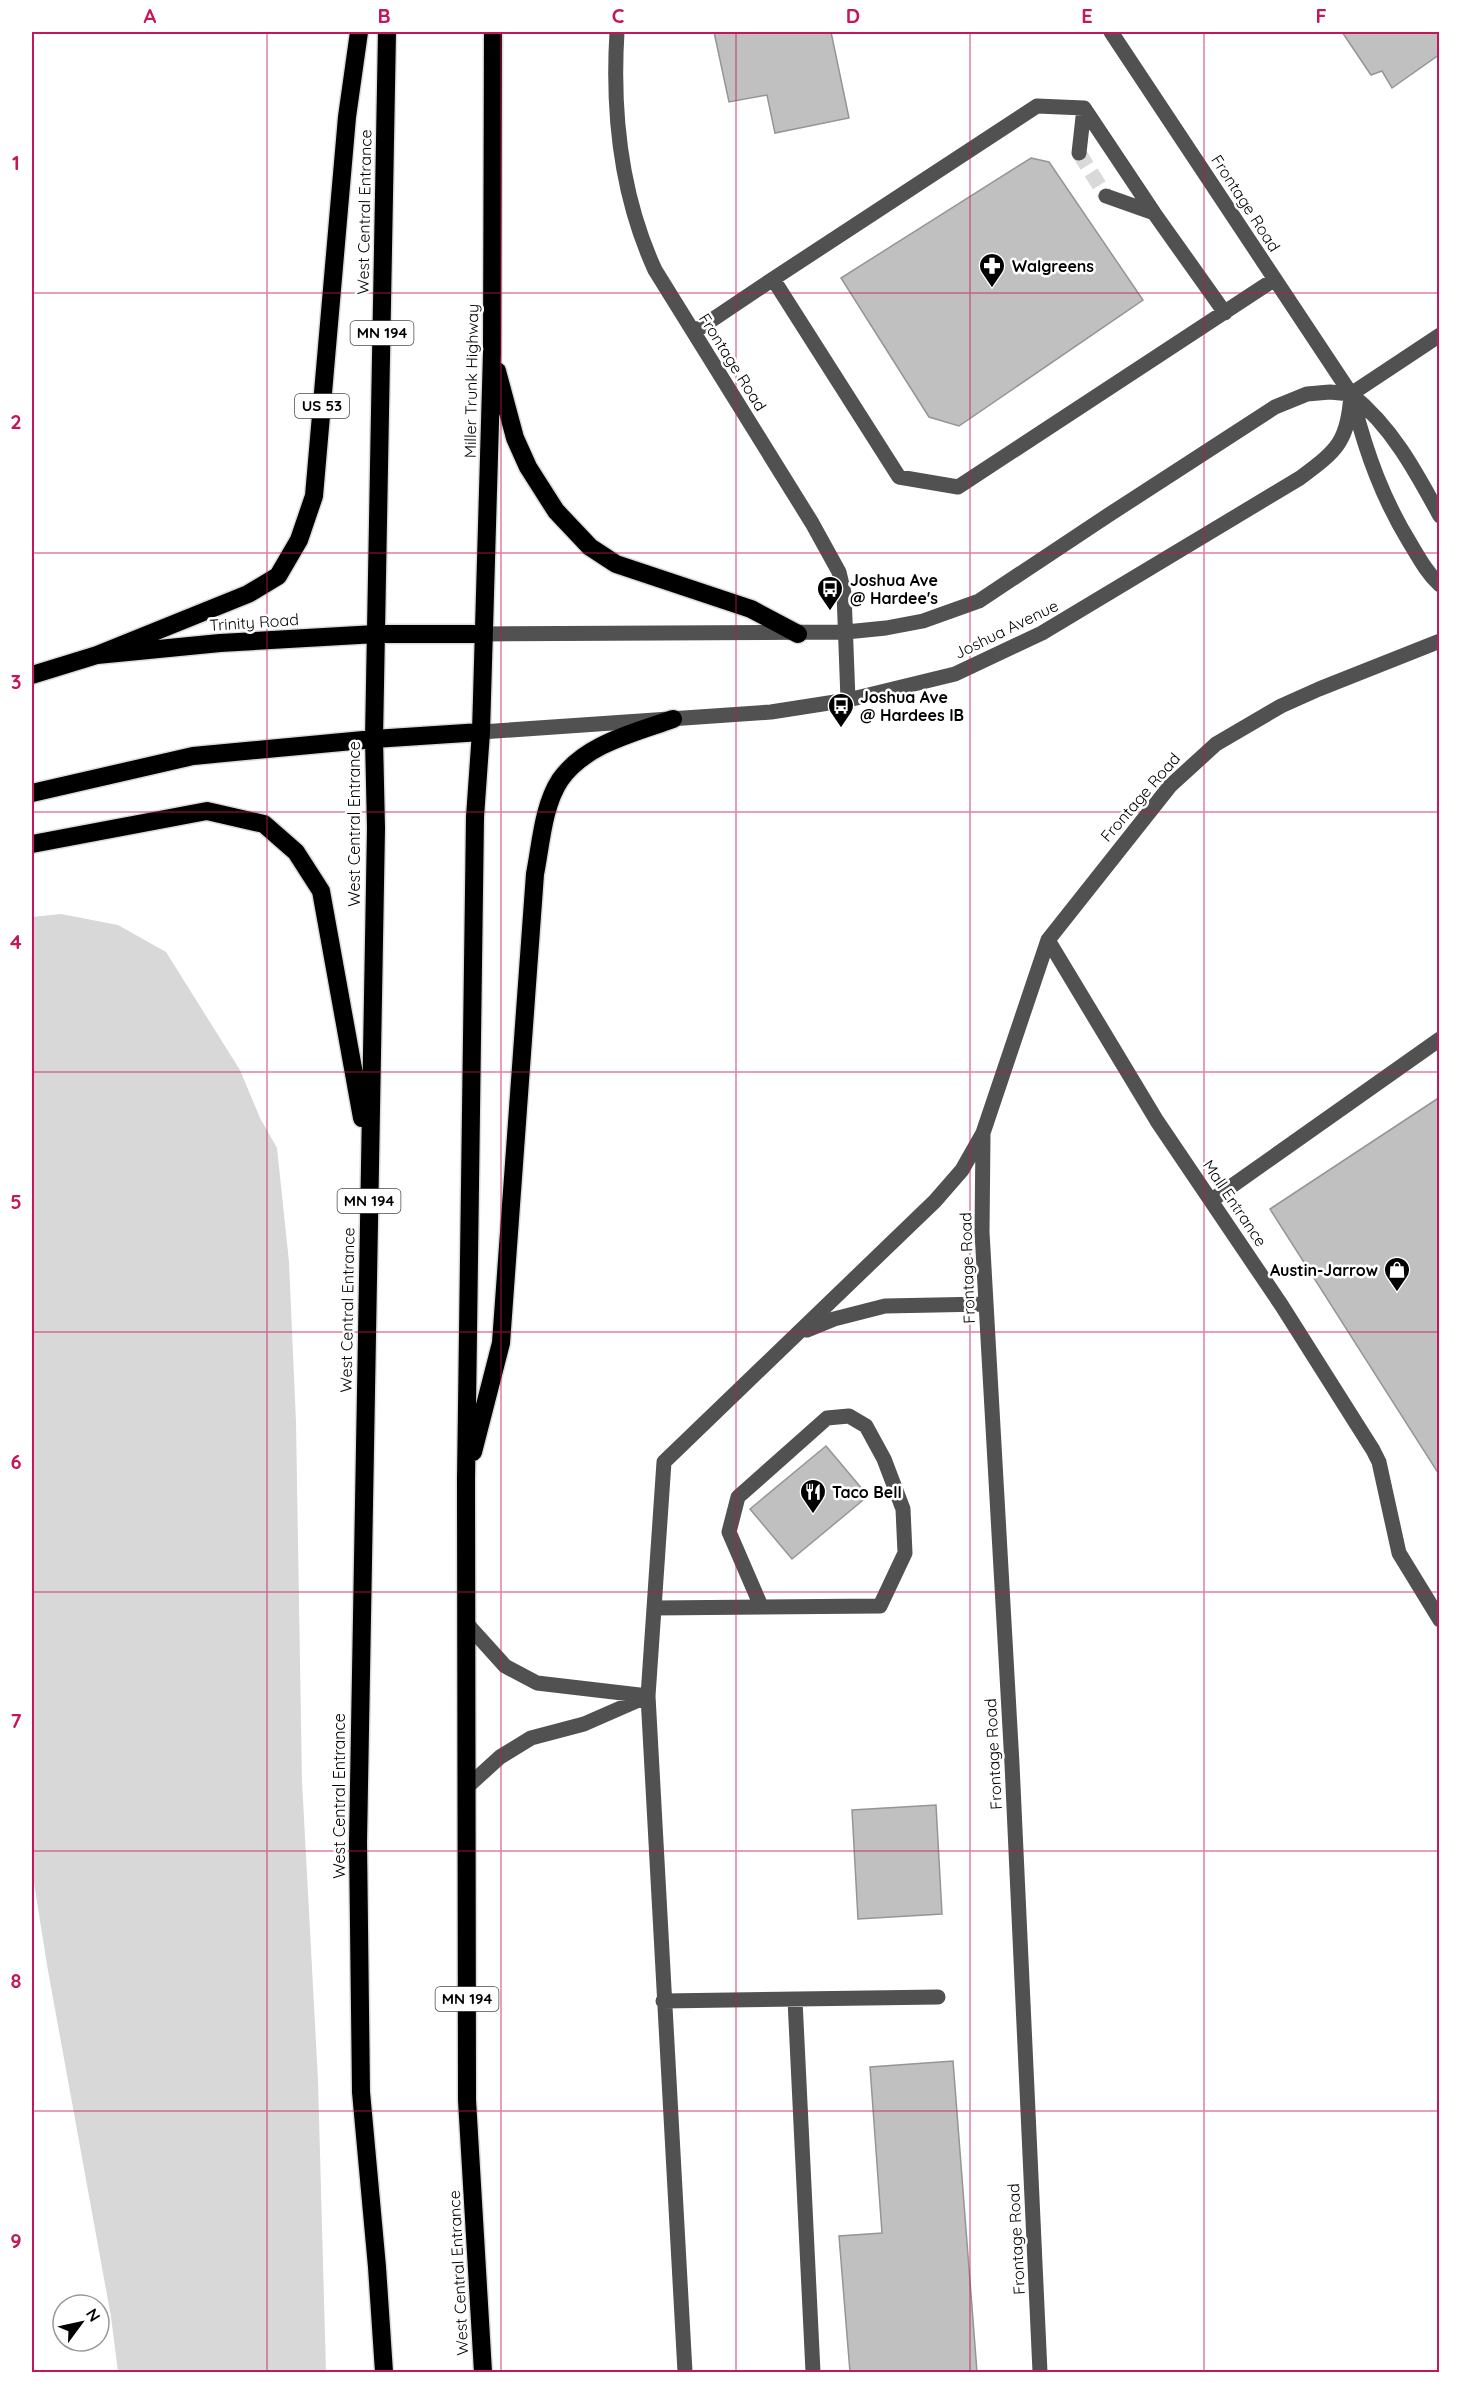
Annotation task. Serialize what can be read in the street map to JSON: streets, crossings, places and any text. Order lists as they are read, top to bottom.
{
  "streets": {
    "highway": [
      "West Central Entrance",
      "MN 194",
      "Miller Trunk Highway",
      "US 53",
      "Trinity Road"
    ],
    "street": ["Frontage Road", "Joshua Avenue", "Mall Entrance"]
  },
  "crossings": [
    ["Frontage Road", "Joshua Avenue"],
    ["Frontage Road", "Mall Entrance"],
    ["West Central Entrance", "Miller Trunk Highway"],
    ["West Central Entrance", "Trinity Road"],
    ["West Central Entrance", "Joshua Avenue"],
    ["Miller Trunk Highway", "Trinity Road"],
    ["Miller Trunk Highway", "Joshua Avenue"],
    ["US 53", "Trinity Road"]
  ],
  "places": {
    "pharmacy": ["Walgreens"],
    "bus stop": ["Joshua Ave @ Hardee's", "Joshua Ave @ Hardees IB"],
    "shop": ["Austin-Jarrow"],
    "restaurant": ["Taco Bell"]
  },
  "north": "top right",
  "grid": {
    "columns": [
      "A",
      "B",
      "C",
      "D",
      "E",
      "F"
    ],
    "rows": [
      "1",
      "2",
      "3",
      "4",
      "5",
      "6",
      "7",
      "8",
      "9"
    ]
  }
}
